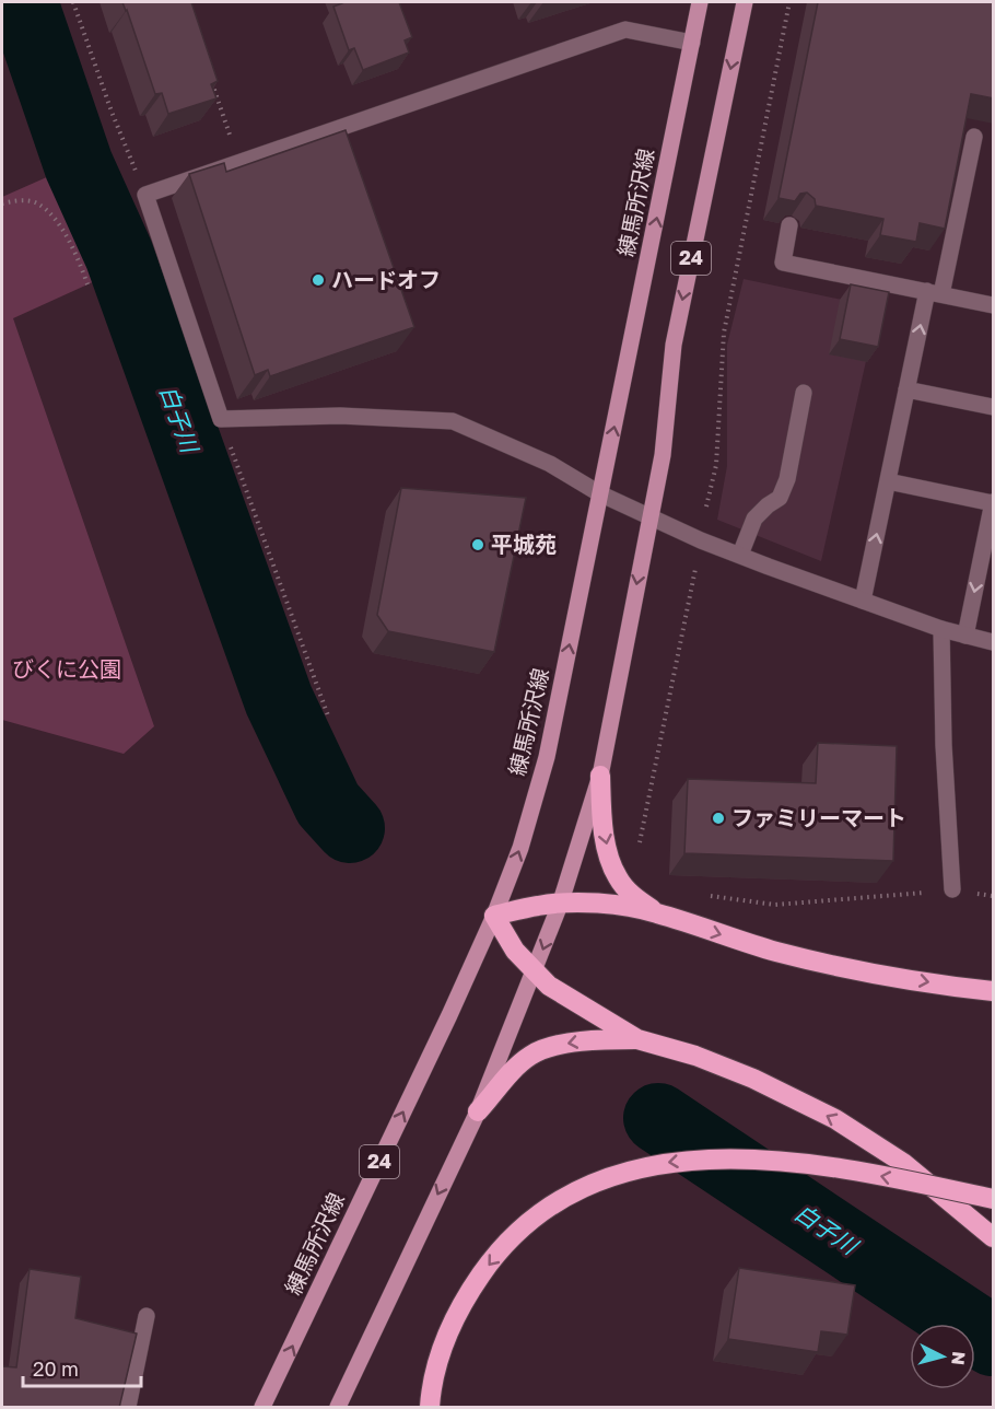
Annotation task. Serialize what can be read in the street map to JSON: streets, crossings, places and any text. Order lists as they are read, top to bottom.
{
  "streets": {
    "main road": ["練馬所沢線", "24"]
  },
  "water": ["白子川"],
  "parks": ["びくに公園"],
  "places": ["ハードオフ", "平城苑", "ファミリーマート"],
  "scale_bar": "20 m",
  "north": "right"
}
